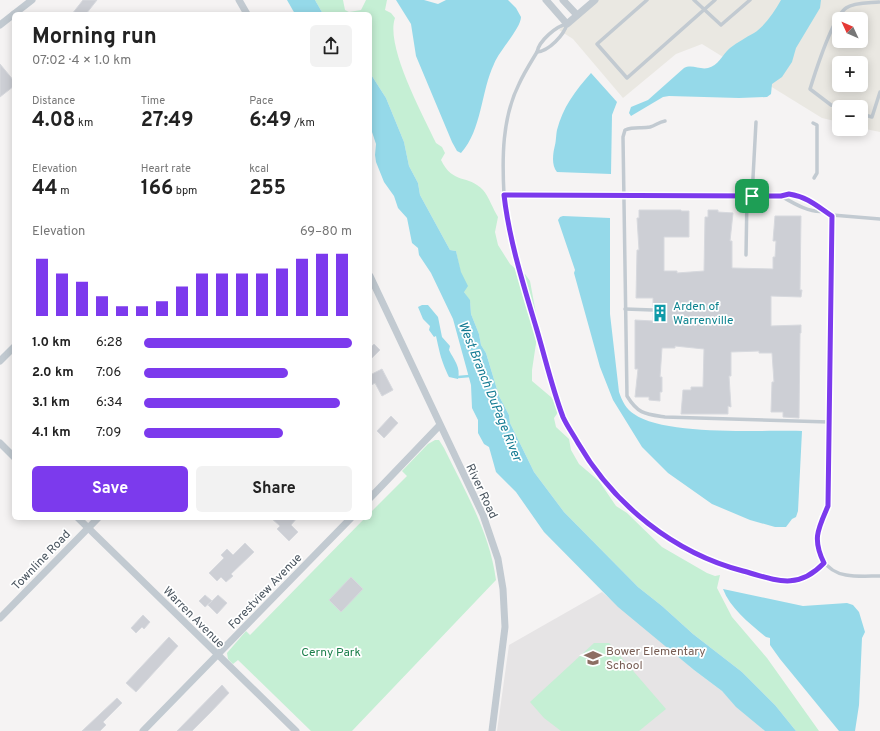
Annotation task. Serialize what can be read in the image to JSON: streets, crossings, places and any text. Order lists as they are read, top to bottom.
{
  "streets": {
    "street": [
      "River Road",
      "Townline Road",
      "Forestview Avenue",
      "Warren Avenue"
    ]
  },
  "crossings": [
    ["Townline Road", "Warren Avenue"],
    ["Forestview Avenue", "Warren Avenue"]
  ],
  "water": ["West Branch DuPage River"],
  "parks": ["Cerny Park"],
  "places": {
    "building": ["Arden of Warrenville"],
    "school or university": ["Bower Elementary School"]
  },
  "north": "top left",
  "page": {
    "map_buttons": ["+", "−"],
    "heading": ["Morning run", "07:02 · 4 × 1.0 km"],
    "stats": [
      ["Distance", "4.08 km"],
      ["Time", "27:49"],
      ["Pace", "6:49 /km"],
      ["Elevation", "44 m"],
      ["Heart rate", "166 bpm"],
      ["kcal", "255"]
    ],
    "chart": ["Elevation", "69–80 m"],
    "list": [
      {
        "name": "1.0 km",
        "note": "6:28"
      },
      {
        "name": "2.0 km",
        "note": "7:06"
      },
      {
        "name": "3.1 km",
        "note": "6:34"
      },
      {
        "name": "4.1 km",
        "note": "7:09"
      }
    ],
    "buttons": ["Save", "Share"]
  }
}
